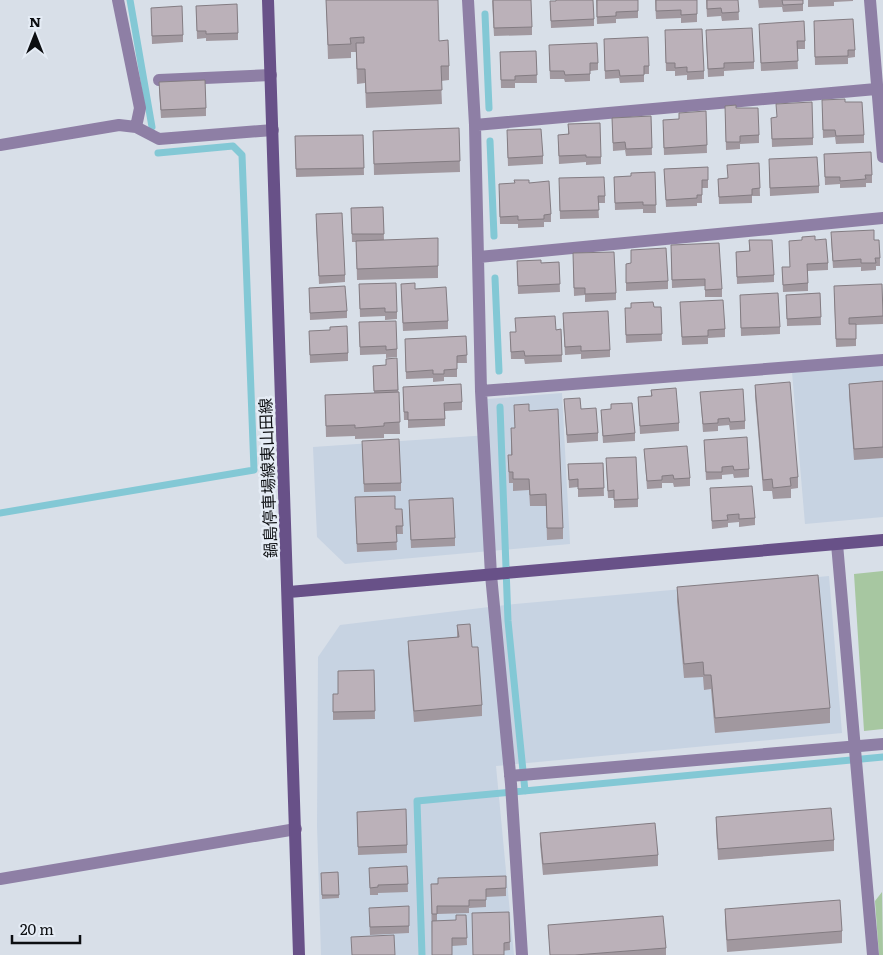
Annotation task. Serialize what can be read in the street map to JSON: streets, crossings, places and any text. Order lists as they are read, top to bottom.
{
  "streets": {
    "main road": ["鍋島停車場線東山田線"]
  },
  "scale_bar": "20 m",
  "north": "top"
}
